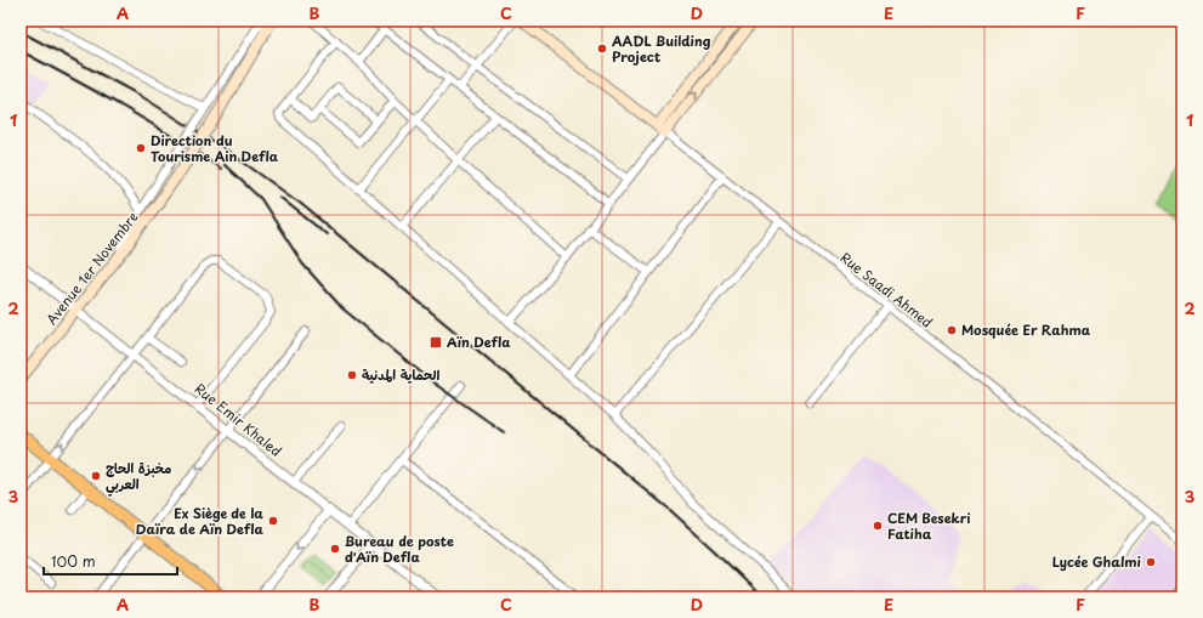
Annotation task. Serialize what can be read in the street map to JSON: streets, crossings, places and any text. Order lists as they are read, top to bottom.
{
  "streets": {
    "main road": ["Avenue 1er Novembre"],
    "street": ["Rue Saadi Ahmed", "Rue Emir Khaled"]
  },
  "crossings": [
    ["Avenue 1er Novembre", "Rue Emir Khaled"]
  ],
  "places": {
    "other": [
      "AADL Building Project",
      "Direction du Tourisme Ain Defla",
      "Mosquée Er Rahma",
      "الحماية المدنية",
      "مخبزة الحاج العربي",
      "Ex Siège de la Daïra de Aïn Defla",
      "CEM Besekri Fatiha",
      "Bureau de poste d'Aïn Defla",
      "Lycée Ghalmi"
    ],
    "transit": ["Aïn Defla"]
  },
  "scale_bar": "100 m",
  "grid": {
    "columns": [
      "A",
      "B",
      "C",
      "D",
      "E",
      "F"
    ],
    "rows": ["1", "2", "3"]
  }
}
